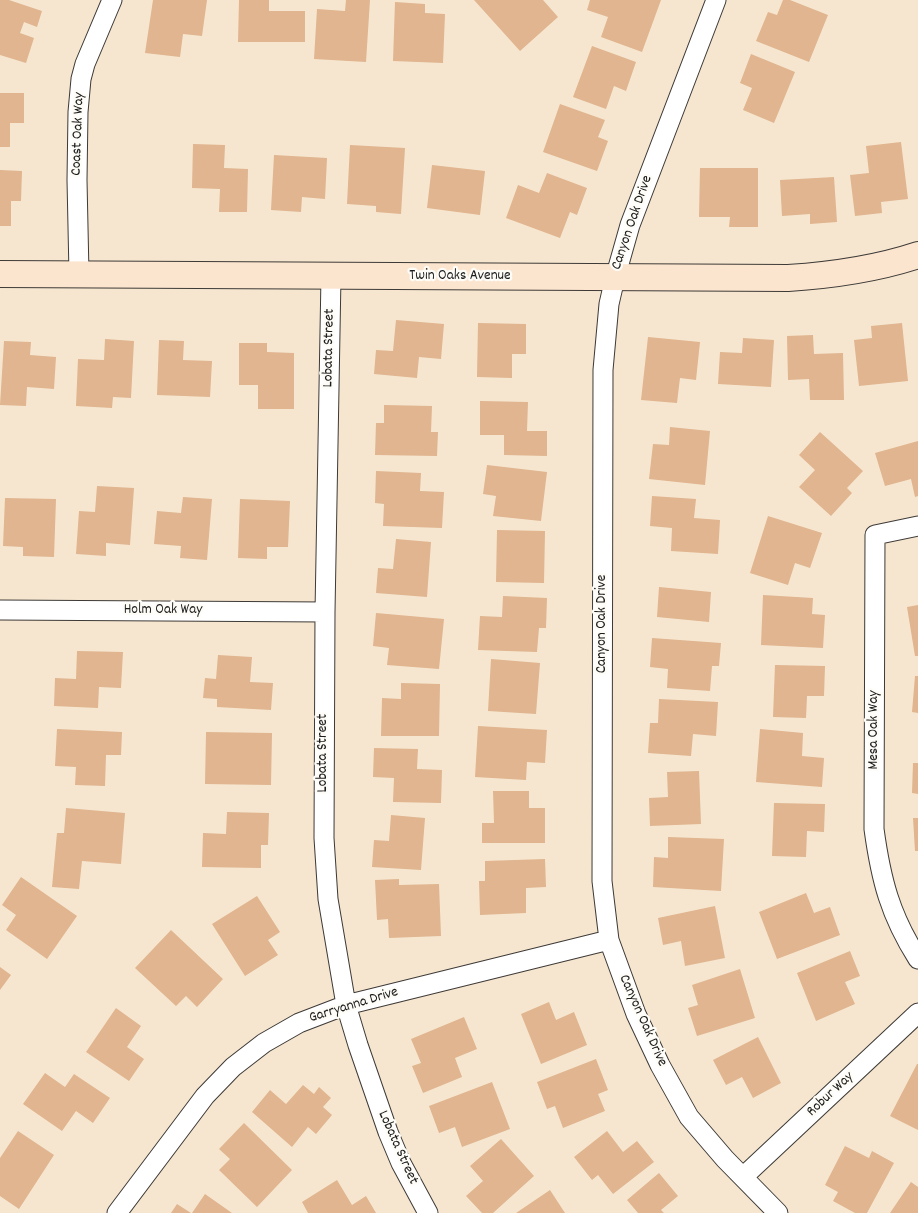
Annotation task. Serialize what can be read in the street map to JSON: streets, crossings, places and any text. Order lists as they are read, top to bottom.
{
  "streets": {
    "street": [
      "Coast Oak Way",
      "Canyon Oak Drive",
      "Twin Oaks Avenue",
      "Lobata Street",
      "Holm Oak Way",
      "Mesa Oak Way",
      "Garryanna Drive",
      "Robur Way"
    ]
  },
  "crossings": [
    ["Coast Oak Way", "Twin Oaks Avenue"],
    ["Canyon Oak Drive", "Twin Oaks Avenue"],
    ["Canyon Oak Drive", "Garryanna Drive"],
    ["Canyon Oak Drive", "Robur Way"],
    ["Twin Oaks Avenue", "Lobata Street"],
    ["Lobata Street", "Holm Oak Way"],
    ["Lobata Street", "Garryanna Drive"]
  ]
}
